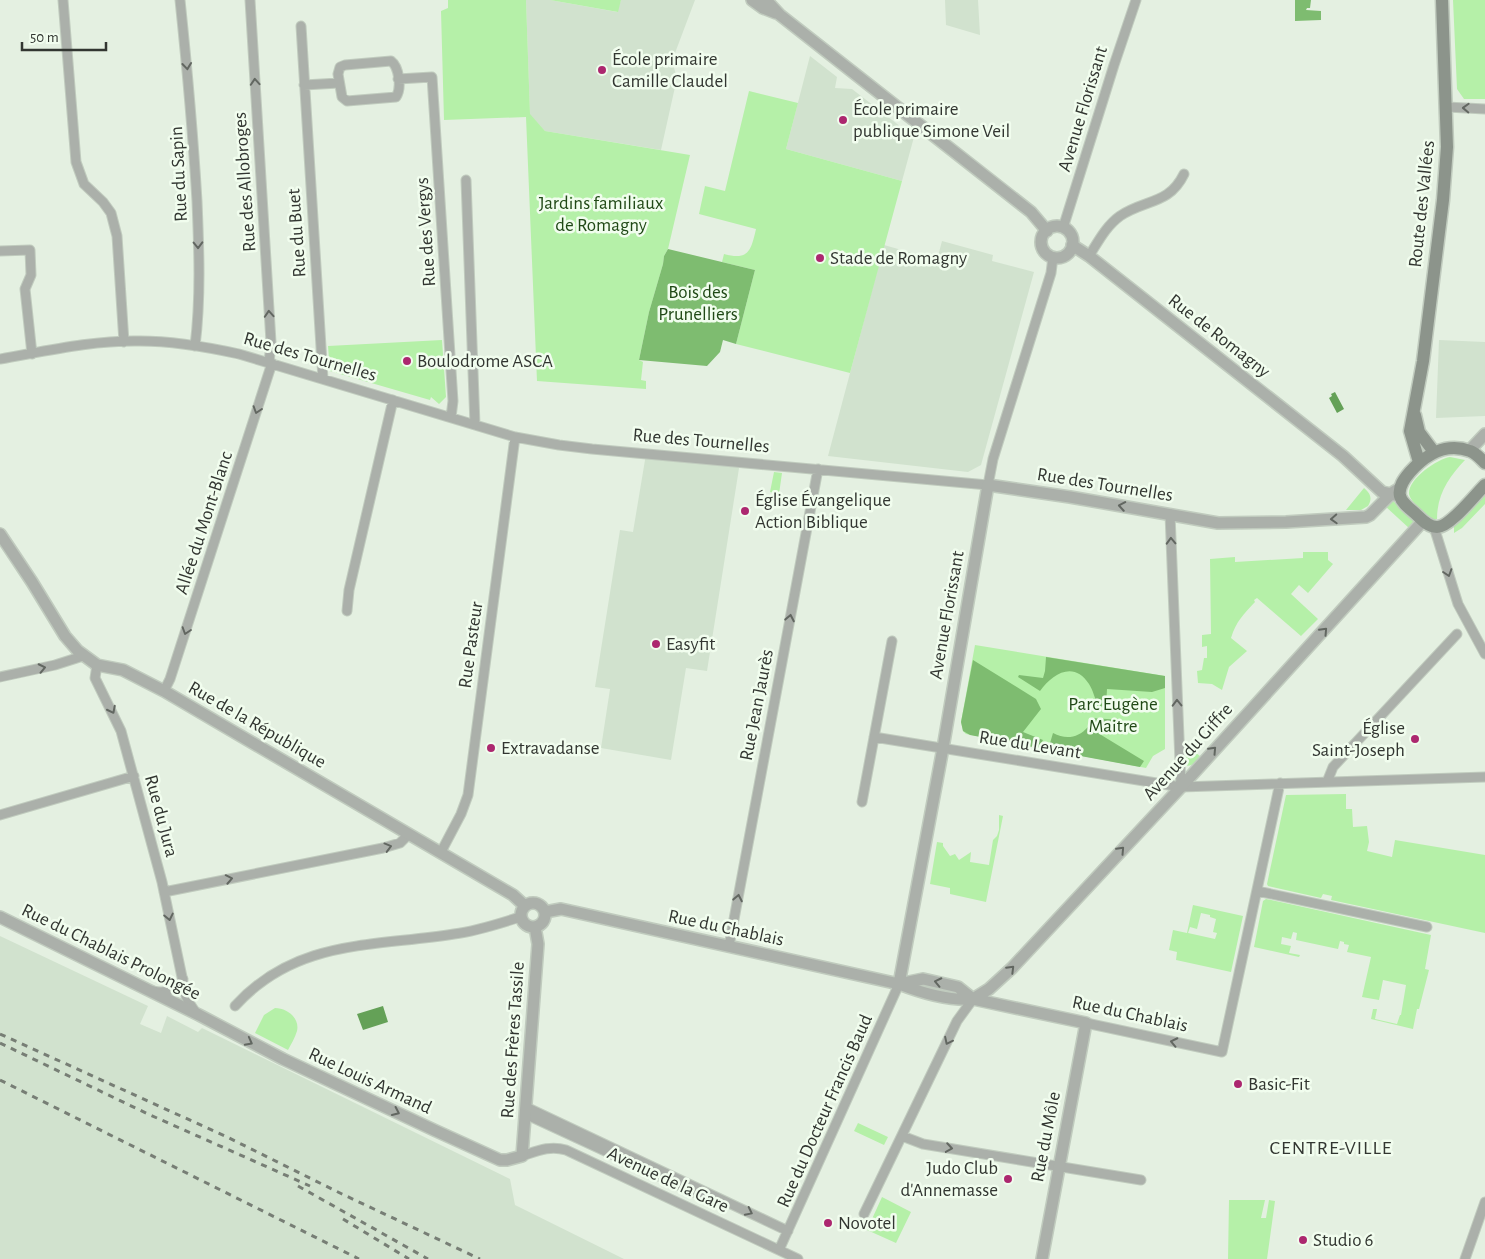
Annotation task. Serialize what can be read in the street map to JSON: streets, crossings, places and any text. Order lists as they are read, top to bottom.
{
  "streets": {
    "main road": ["Route des Vallées"],
    "street": [
      "Avenue Florissant",
      "Rue du Sapin",
      "Rue des Allobroges",
      "Rue des Vergys",
      "Rue du Buet",
      "Rue de Romagny",
      "Rue des Tournelles",
      "Allée du Mont-Blanc",
      "Rue Pasteur",
      "Rue Jean Jaurès",
      "Rue de la République",
      "Rue du Levant",
      "Avenue du Giffre",
      "Rue du Jura",
      "Rue du Chablais",
      "Rue du Chablais Prolongée",
      "Rue des Frères Tassile",
      "Rue Louis Armand",
      "Rue du Docteur Francis Baud",
      "Rue du Môle",
      "Avenue de la Gare"
    ]
  },
  "crossings": [
    ["Avenue Florissant", "Rue de Romagny"],
    ["Avenue Florissant", "Rue des Tournelles"],
    ["Avenue Florissant", "Rue du Levant"],
    ["Avenue Florissant", "Rue du Chablais"],
    ["Avenue Florissant", "Rue du Docteur Francis Baud"],
    ["Rue du Sapin", "Rue des Tournelles"],
    ["Rue des Allobroges", "Rue des Tournelles"],
    ["Rue des Allobroges", "Allée du Mont-Blanc"],
    ["Rue des Vergys", "Rue des Tournelles"],
    ["Rue du Buet", "Rue des Tournelles"],
    ["Rue de Romagny", "Rue des Tournelles"],
    ["Rue des Tournelles", "Allée du Mont-Blanc"],
    ["Rue des Tournelles", "Rue Pasteur"],
    ["Rue des Tournelles", "Rue Jean Jaurès"],
    ["Allée du Mont-Blanc", "Rue de la République"],
    ["Rue Pasteur", "Rue de la République"],
    ["Rue Jean Jaurès", "Rue du Chablais"],
    ["Rue de la République", "Rue du Jura"],
    ["Rue de la République", "Rue du Chablais"],
    ["Rue de la République", "Rue des Frères Tassile"],
    ["Rue du Levant", "Avenue du Giffre"],
    ["Avenue du Giffre", "Rue du Chablais"],
    ["Rue du Jura", "Rue du Chablais Prolongée"],
    ["Rue du Jura", "Rue Louis Armand"],
    ["Rue du Chablais", "Rue des Frères Tassile"],
    ["Rue du Chablais", "Rue du Docteur Francis Baud"],
    ["Rue du Chablais", "Rue du Môle"],
    ["Rue du Chablais Prolongée", "Rue Louis Armand"],
    ["Rue des Frères Tassile", "Rue Louis Armand"],
    ["Rue des Frères Tassile", "Avenue de la Gare"],
    ["Rue Louis Armand", "Avenue de la Gare"],
    ["Rue du Docteur Francis Baud", "Avenue de la Gare"]
  ],
  "one_way": [
    "Rue du Sapin",
    "Rue des Allobroges",
    "Allée du Mont-Blanc",
    "Rue Jean Jaurès",
    "Avenue du Giffre",
    "Rue du Jura",
    "Rue Louis Armand"
  ],
  "districts": ["CENTRE-VILLE"],
  "parks": ["Jardins familiaux de Romagny", "Bois des Prunelliers", "Parc Eugène Maitre"],
  "places": [
    "École primaire Camille Claudel",
    "École primaire publique Simone Veil",
    "Stade de Romagny",
    "Boulodrome ASCA",
    "Église Évangelique Action Biblique",
    "Easyfit",
    "Église Saint-Joseph",
    "Extravadanse",
    "Basic-Fit",
    "Judo Club d'Annemasse",
    "Novotel",
    "Studio 6"
  ],
  "scale_bar": "50 m"
}
